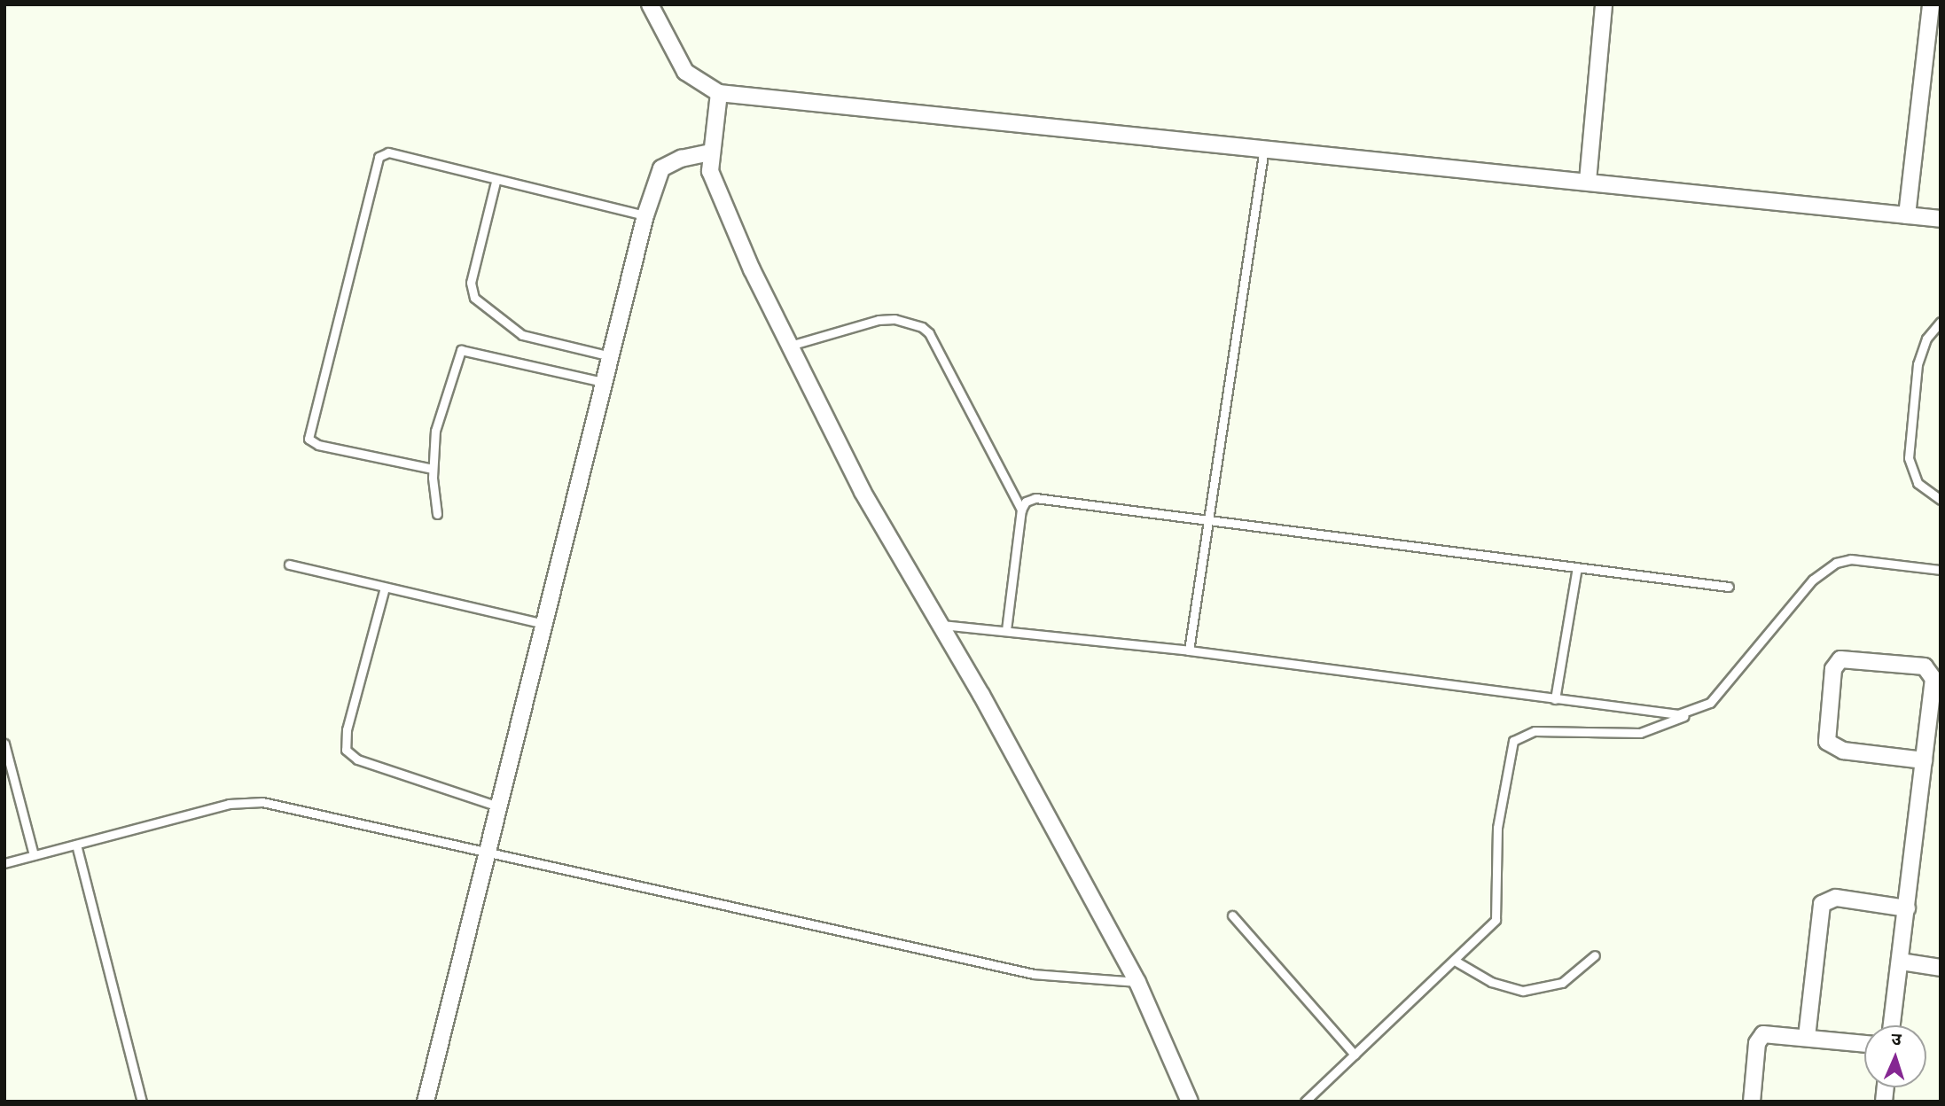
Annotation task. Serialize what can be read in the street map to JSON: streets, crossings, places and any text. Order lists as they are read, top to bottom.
{
  "north": "top"
}
